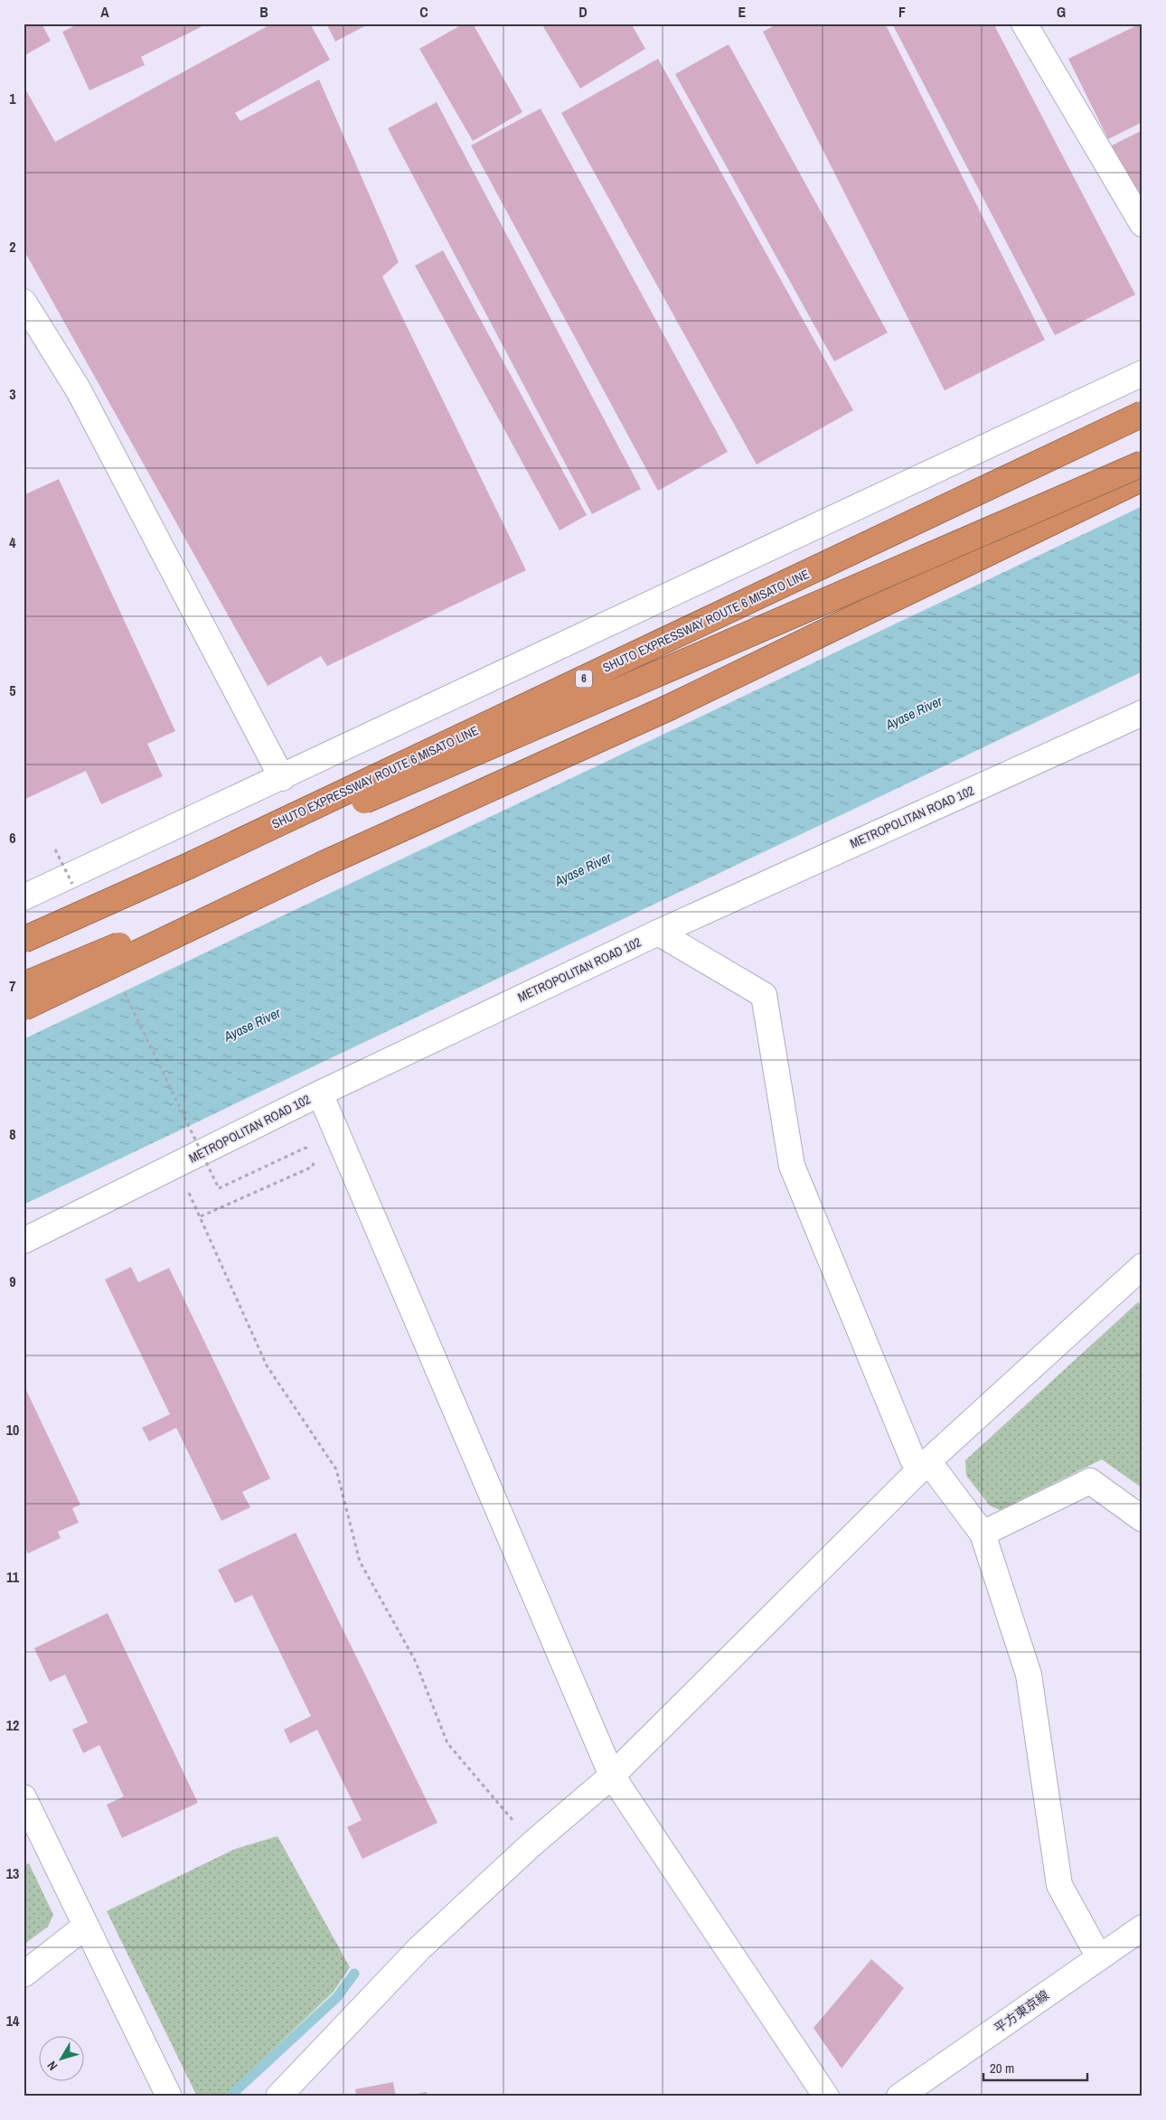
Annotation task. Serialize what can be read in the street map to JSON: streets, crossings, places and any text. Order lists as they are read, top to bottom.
{
  "streets": {
    "highway": ["SHUTO EXPRESSWAY ROUTE 6 MISATO LINE", "6"],
    "street": ["METROPOLITAN ROAD 102", "平方東京線"]
  },
  "water": ["Ayase River"],
  "scale_bar": "20 m",
  "north": "bottom left",
  "grid": {
    "columns": [
      "A",
      "B",
      "C",
      "D",
      "E",
      "F",
      "G"
    ],
    "rows": [
      "1",
      "2",
      "3",
      "4",
      "5",
      "6",
      "7",
      "8",
      "9",
      "10",
      "11",
      "12",
      "13",
      "14"
    ]
  }
}
